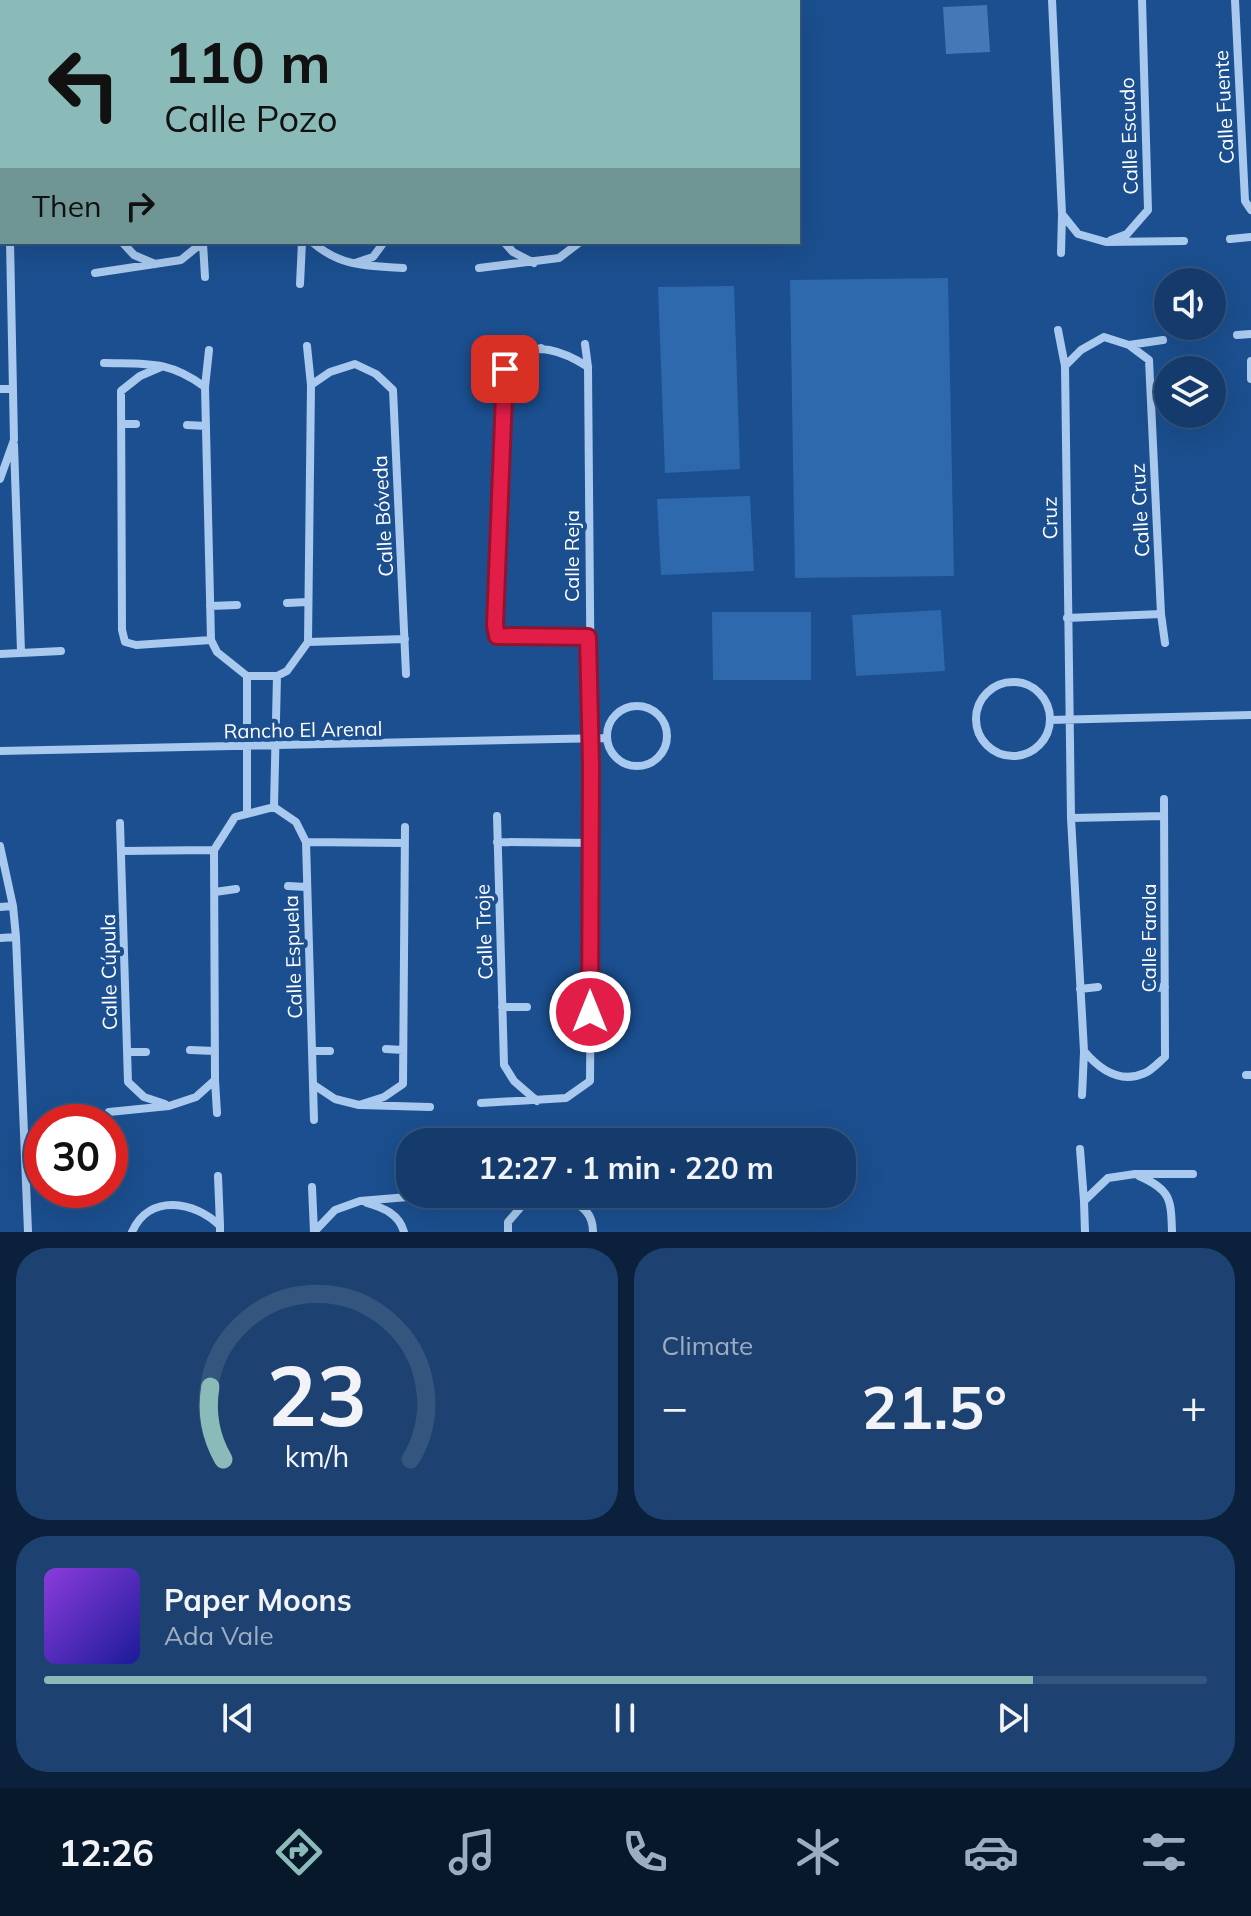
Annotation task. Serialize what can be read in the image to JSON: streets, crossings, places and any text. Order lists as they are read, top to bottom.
{
  "streets": {
    "street": [
      "Calle Fuente",
      "Calle Escudo",
      "Calle Cruz",
      "Calle Bóveda",
      "Cruz",
      "Calle Reja",
      "Rancho El Arenal",
      "Calle Troje",
      "Calle Farola",
      "Calle Espuela",
      "Calle Cúpula"
    ]
  },
  "crossings": [
    ["Calle Reja", "Rancho El Arenal"],
    ["Calle Reja", "Calle Troje"]
  ],
  "page": {
    "turn": ["110 m", "Calle Pozo"],
    "then": "Then",
    "limit": "30",
    "trip": "12:27 · 1 min · 220 m",
    "tile": "Climate",
    "heat": ["−", "21.5°", "+"],
    "song": ["Paper Moons", "Ada Vale"],
    "tabs": "12:26",
    "gauge": ["23", "km/h"]
  }
}
